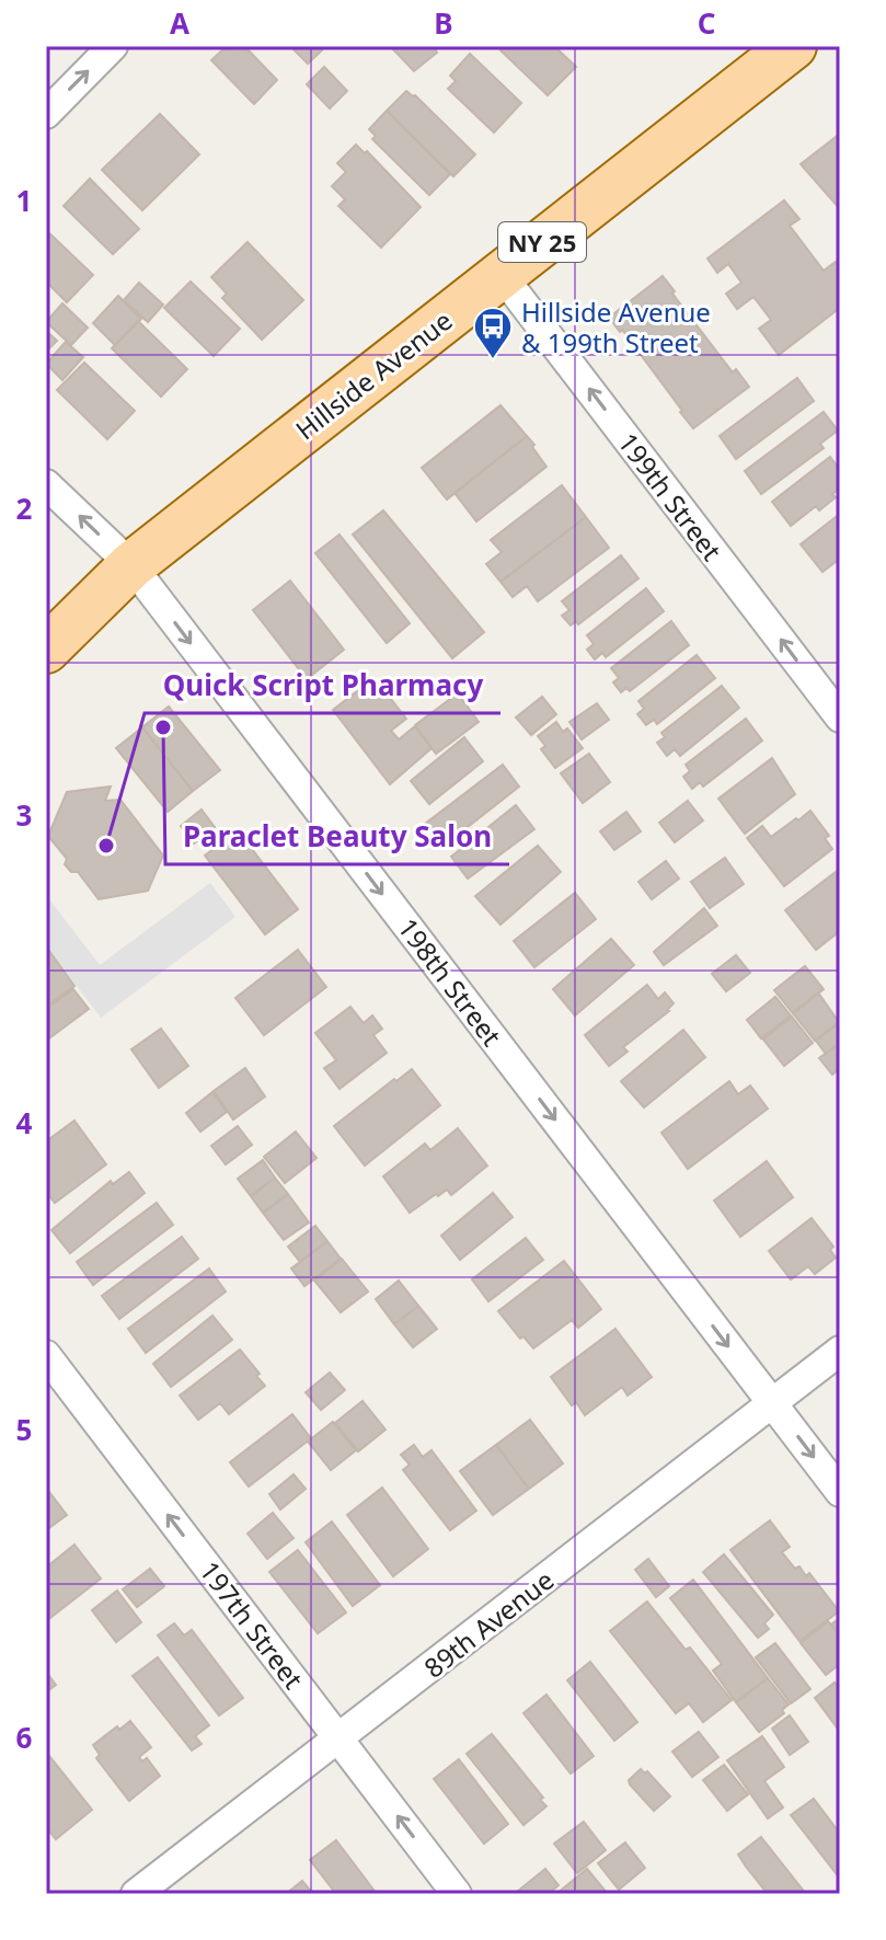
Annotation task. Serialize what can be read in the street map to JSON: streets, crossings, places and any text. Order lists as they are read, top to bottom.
{
  "streets": {
    "main road": ["NY 25", "Hillside Avenue"],
    "street": [
      "199th Street",
      "198th Street",
      "89th Avenue",
      "197th Street"
    ]
  },
  "crossings": [
    ["Hillside Avenue", "199th Street"],
    ["Hillside Avenue", "198th Street"],
    ["198th Street", "89th Avenue"],
    ["89th Avenue", "197th Street"]
  ],
  "one_way": ["199th Street", "198th Street", "197th Street"],
  "places": {
    "bus stop": ["Hillside Avenue & 199th Street"],
    "other": ["Paraclet Beauty Salon", "Quick Script Pharmacy"]
  },
  "grid": {
    "columns": ["A", "B", "C"],
    "rows": [
      "1",
      "2",
      "3",
      "4",
      "5",
      "6"
    ]
  }
}
